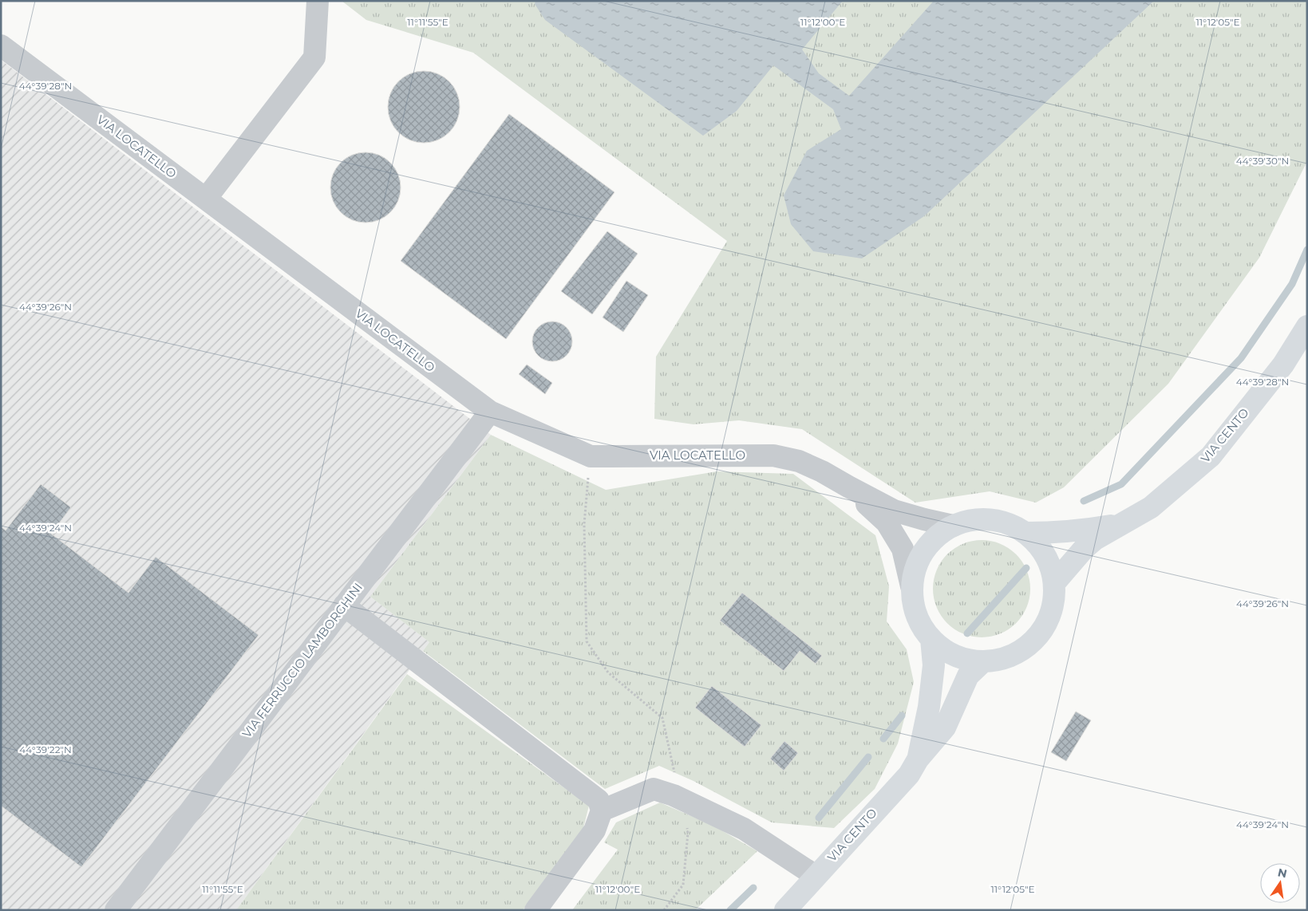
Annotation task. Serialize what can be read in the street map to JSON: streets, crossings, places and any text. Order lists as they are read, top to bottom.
{
  "streets": {
    "main road": ["VIA CENTO"],
    "street": ["VIA LOCATELLO", "VIA FERRUCCIO LAMBORGHINI"]
  },
  "crossings": [
    ["VIA LOCATELLO", "VIA CENTO"],
    ["VIA LOCATELLO", "VIA FERRUCCIO LAMBORGHINI"]
  ],
  "north": "top",
  "coordinates": [
    "11°11'55\"E",
    "11°12'00\"E",
    "11°12'05\"E",
    "44°39'28\"N",
    "44°39'30\"N",
    "44°39'26\"N",
    "44°39'24\"N",
    "44°39'22\"N"
  ]
}
